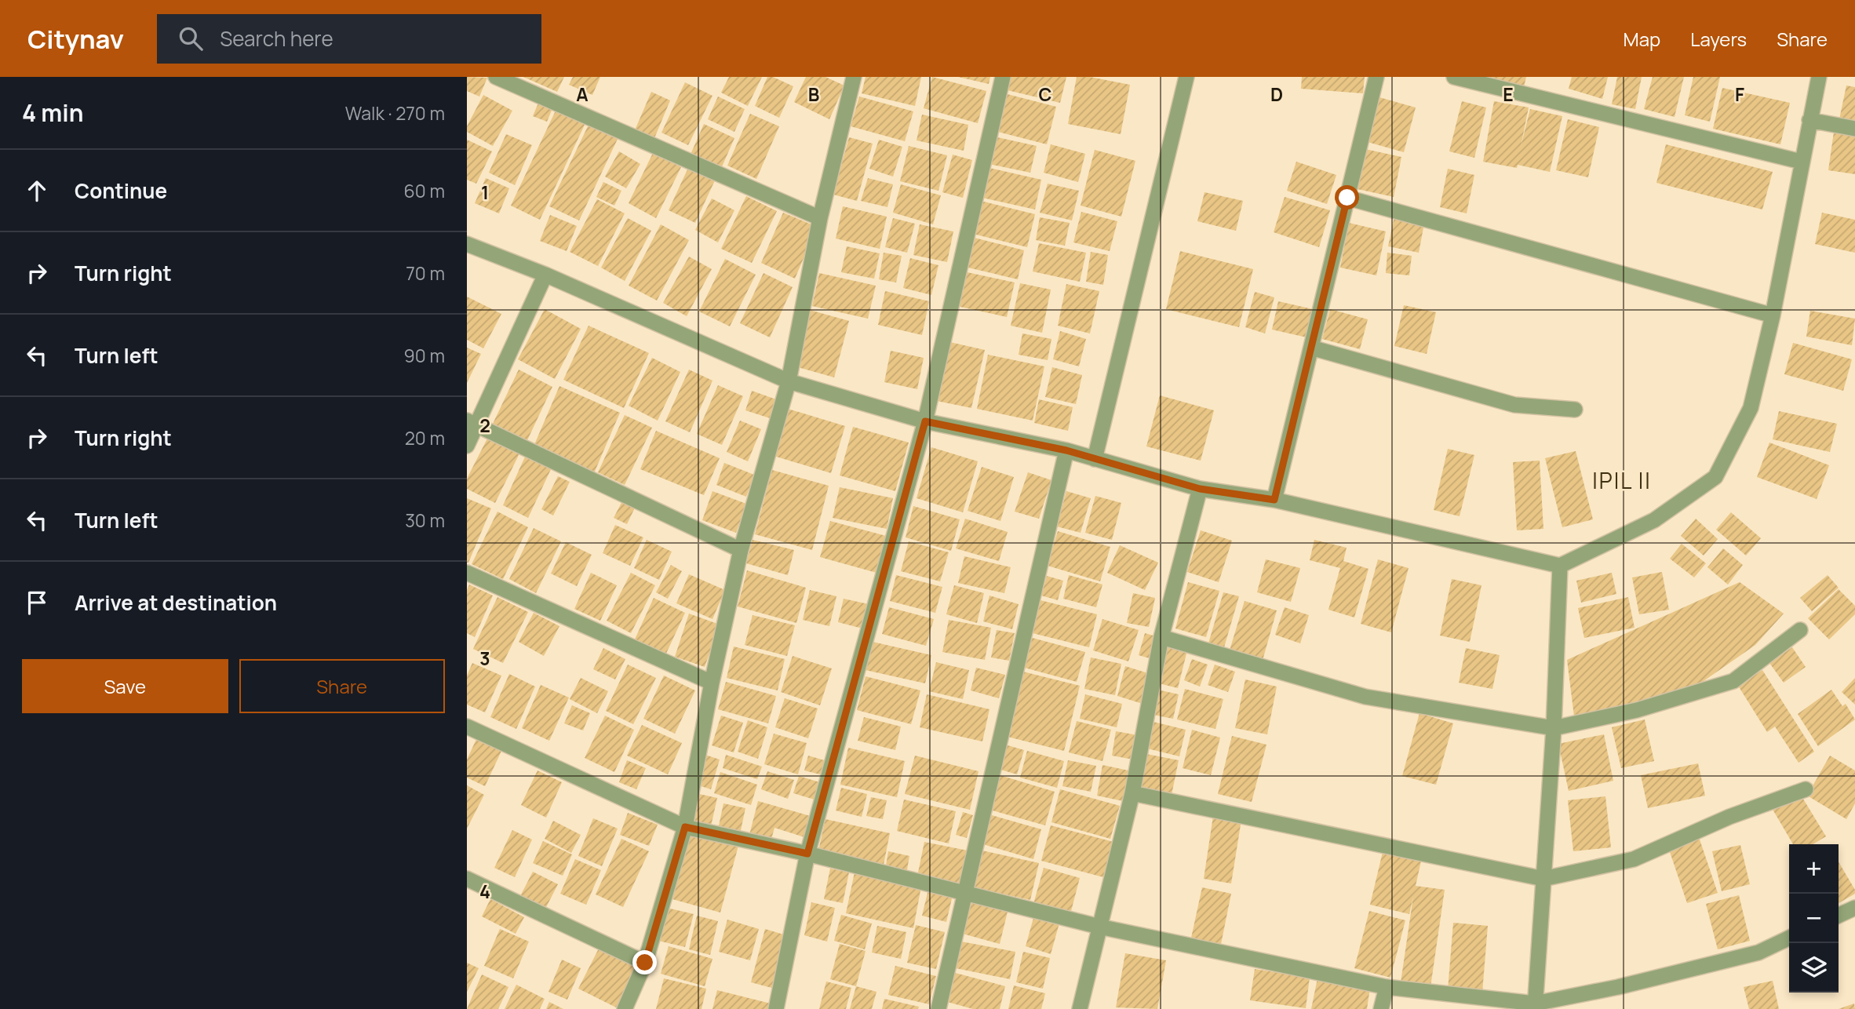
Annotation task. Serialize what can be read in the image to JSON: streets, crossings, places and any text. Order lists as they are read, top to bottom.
{
  "districts": ["IPIL II"],
  "page": {
    "header": "Citynav",
    "search": "Search here",
    "nav": ["Map", "Layers", "Share"],
    "heading": ["4 min", "Walk · 270 m"],
    "list": [
      ["Continue", "60 m"],
      ["Turn right", "70 m"],
      ["Turn left", "90 m"],
      ["Turn right", "20 m"],
      ["Turn left", "30 m"],
      "Arrive at destination"
    ],
    "buttons": ["Save", "Share"],
    "map_buttons": ["+", "−"]
  },
  "grid": {
    "columns": [
      "A",
      "B",
      "C",
      "D",
      "E",
      "F"
    ],
    "rows": [
      "1",
      "2",
      "3",
      "4"
    ]
  }
}
